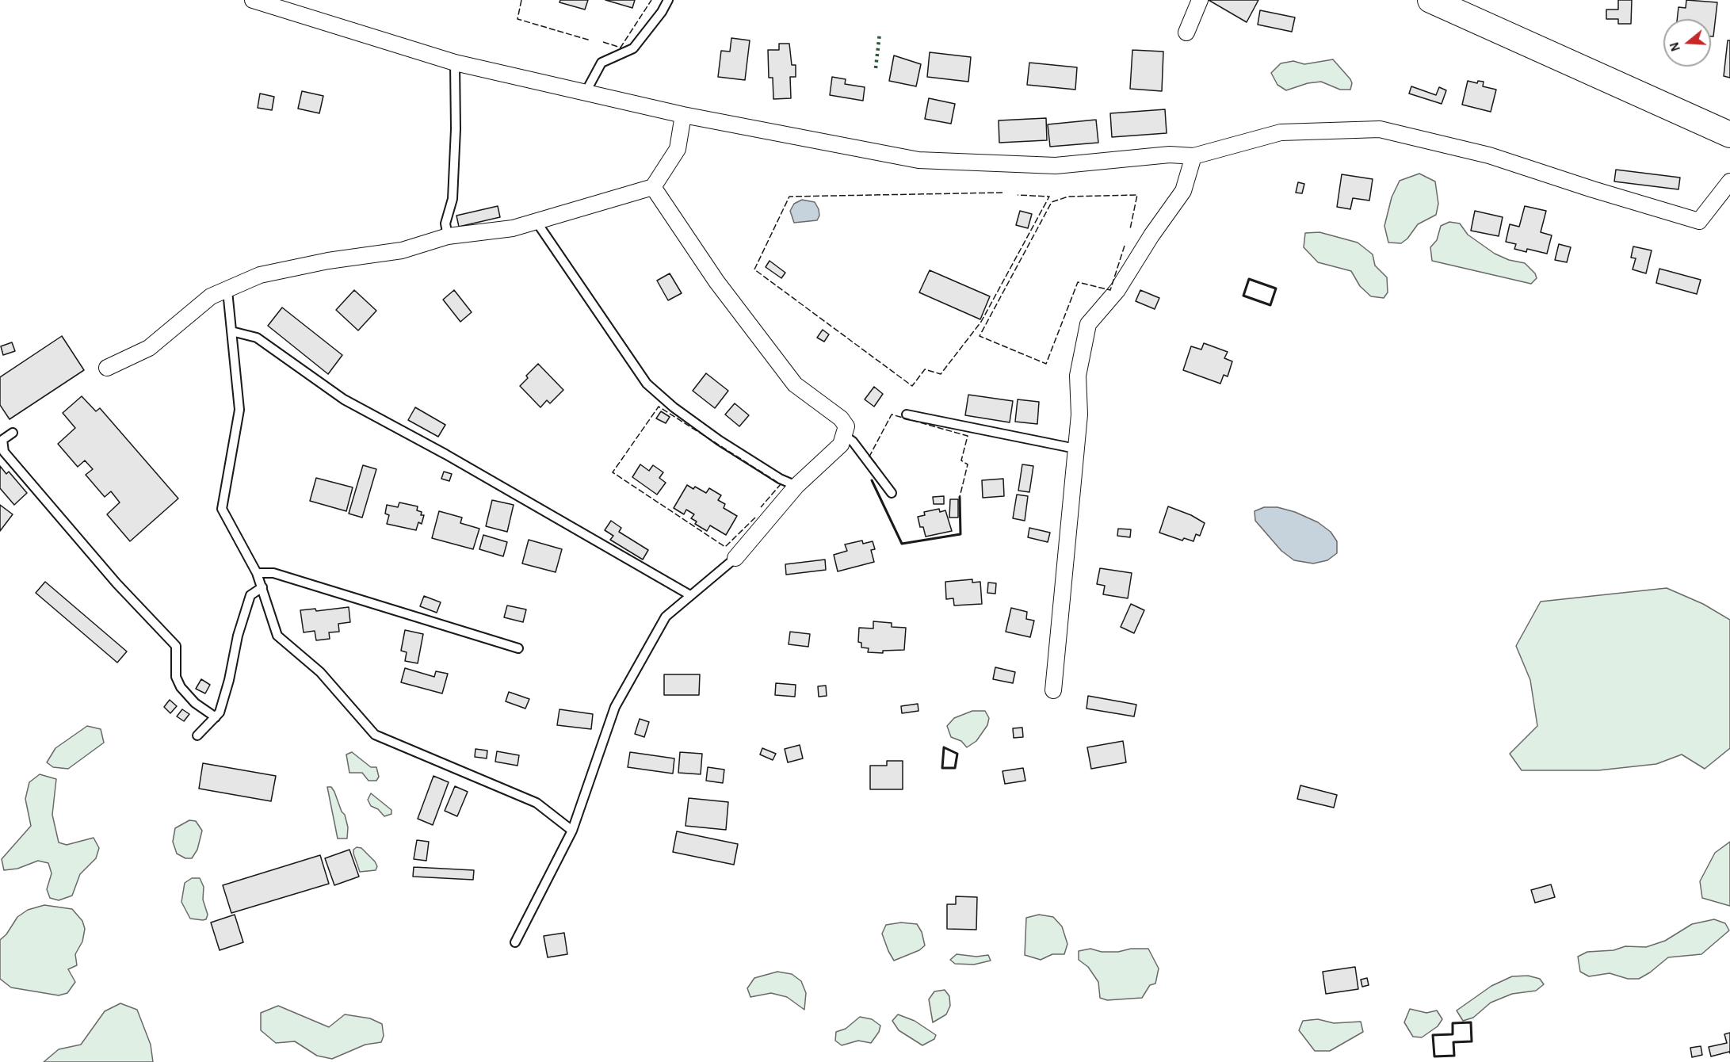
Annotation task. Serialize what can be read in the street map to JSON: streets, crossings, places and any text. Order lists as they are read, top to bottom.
{
  "north": "left"
}
